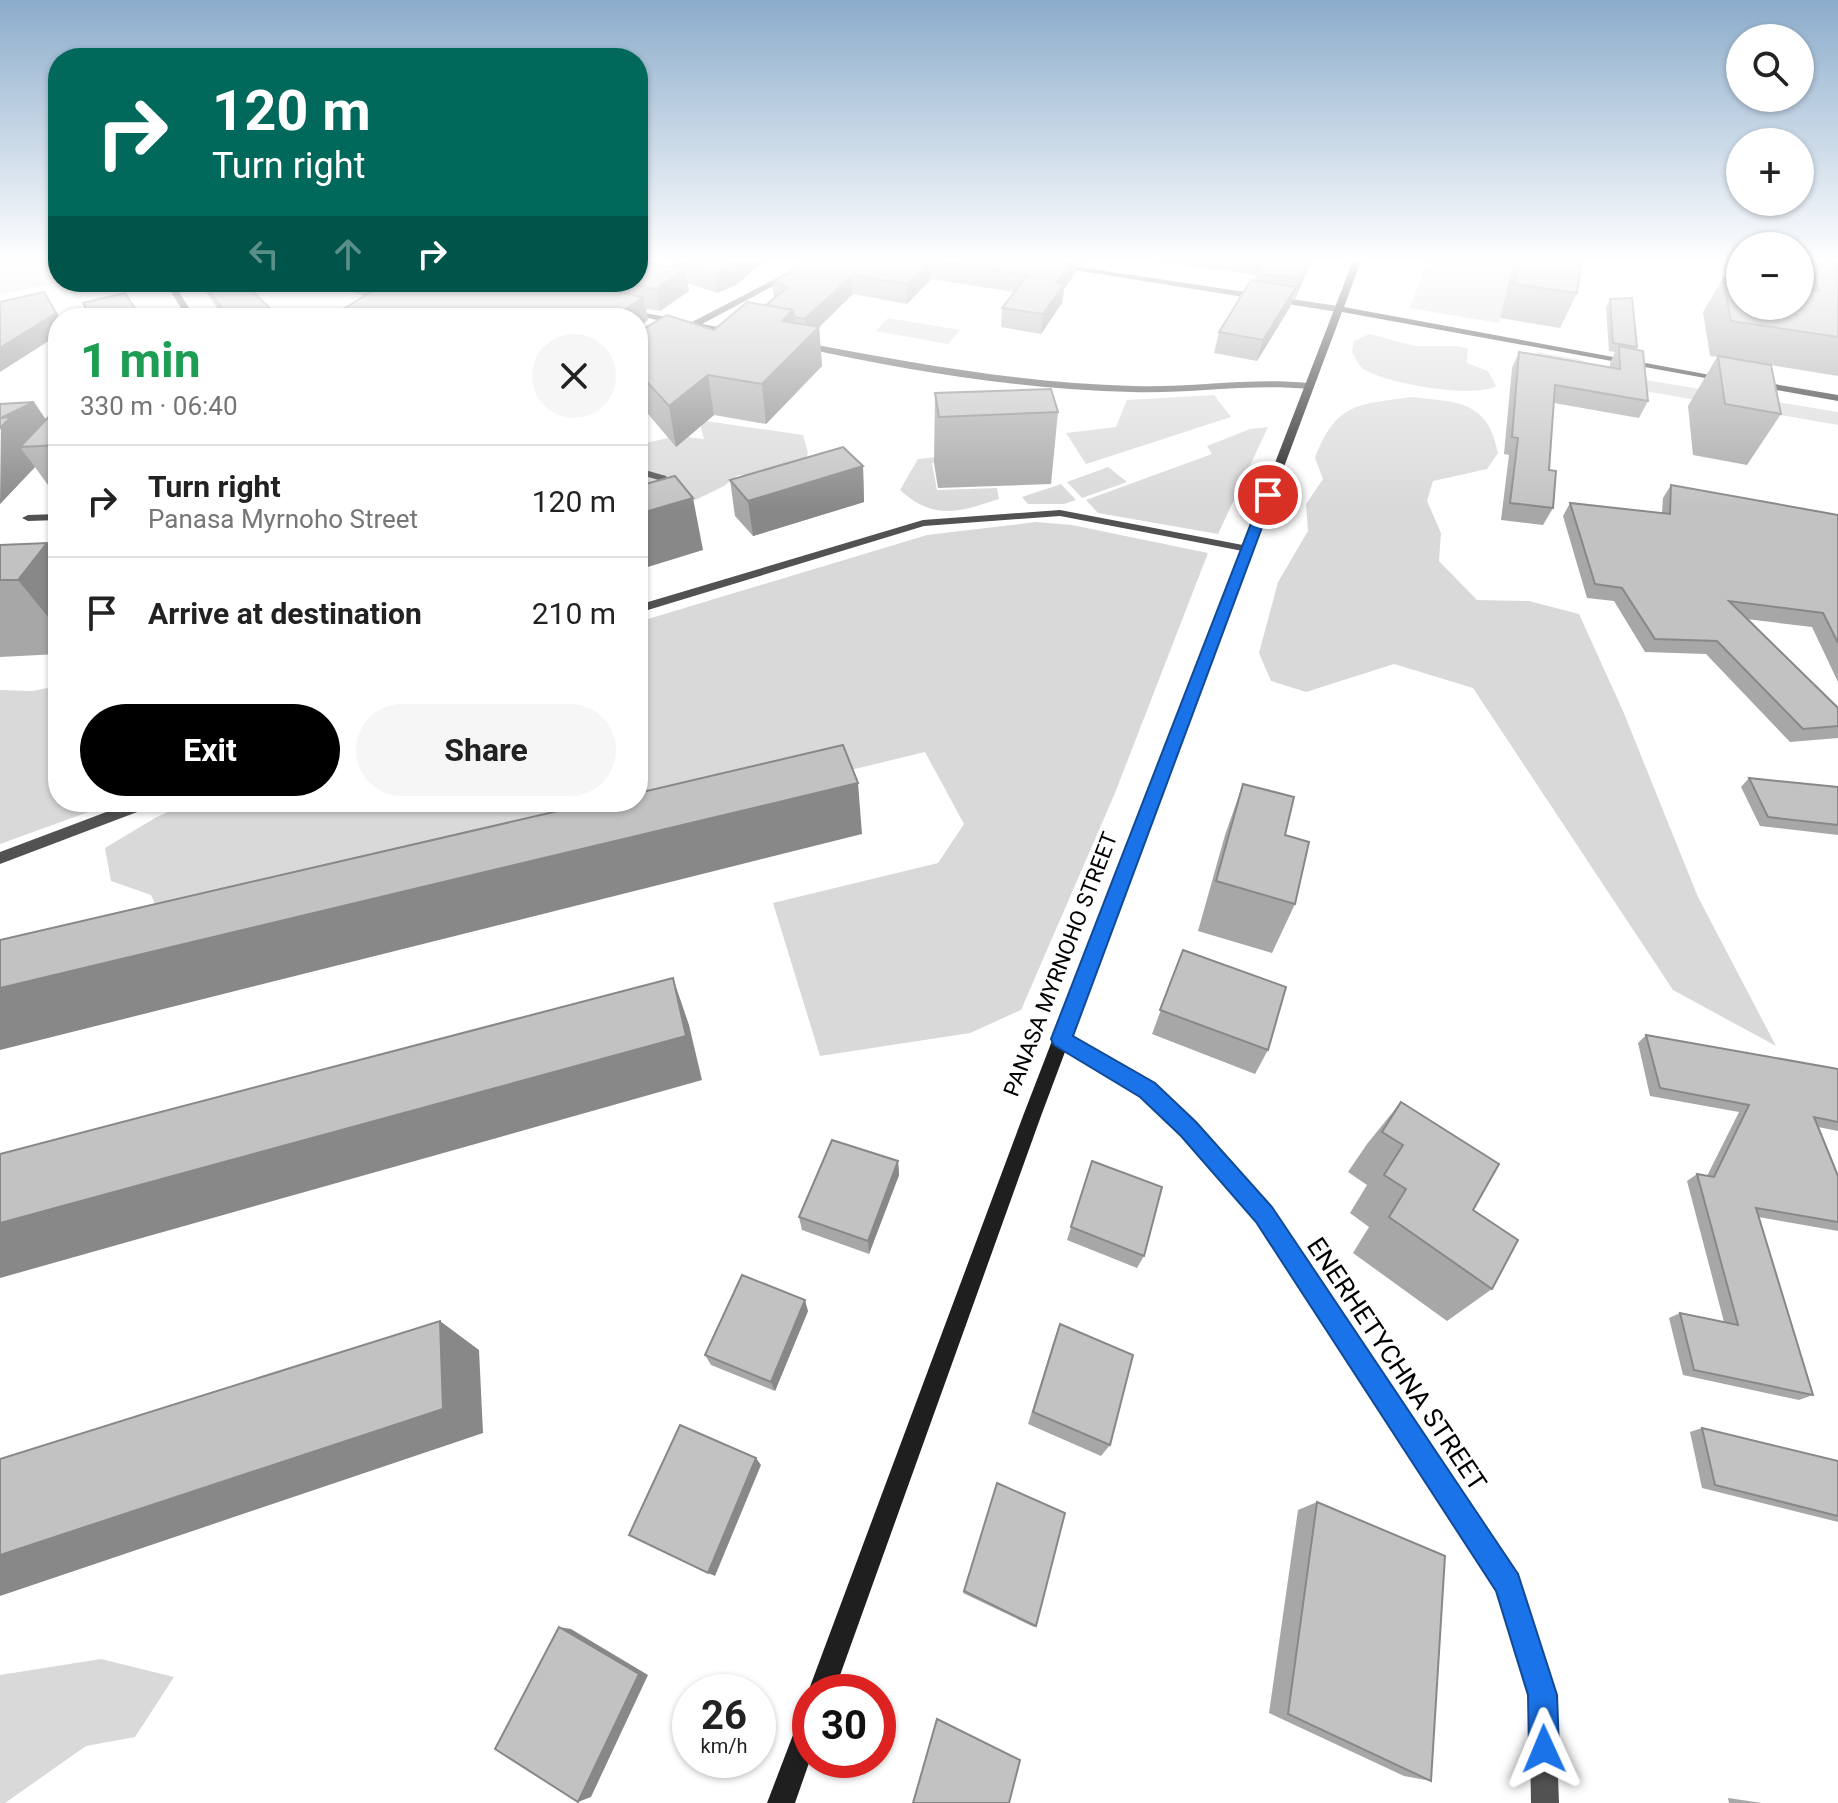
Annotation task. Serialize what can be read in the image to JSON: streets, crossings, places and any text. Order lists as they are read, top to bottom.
{
  "streets": {
    "street": ["PANASA MYRNOHO STREET", "ENERHETYCHNA STREET"]
  },
  "crossings": [
    ["PANASA MYRNOHO STREET", "ENERHETYCHNA STREET"]
  ],
  "page": {
    "map_buttons": ["+", "−"],
    "turn": ["120 m", "Turn right"],
    "heading": ["1 min", "330 m · 06:40"],
    "list": [
      {
        "name": "Turn right",
        "note": "Panasa Myrnoho Street",
        "value": "120 m"
      },
      {
        "name": "Arrive at destination",
        "value": "210 m"
      }
    ],
    "buttons": ["Exit", "Share"],
    "speed": "26 km/h",
    "limit": "30"
  }
}
